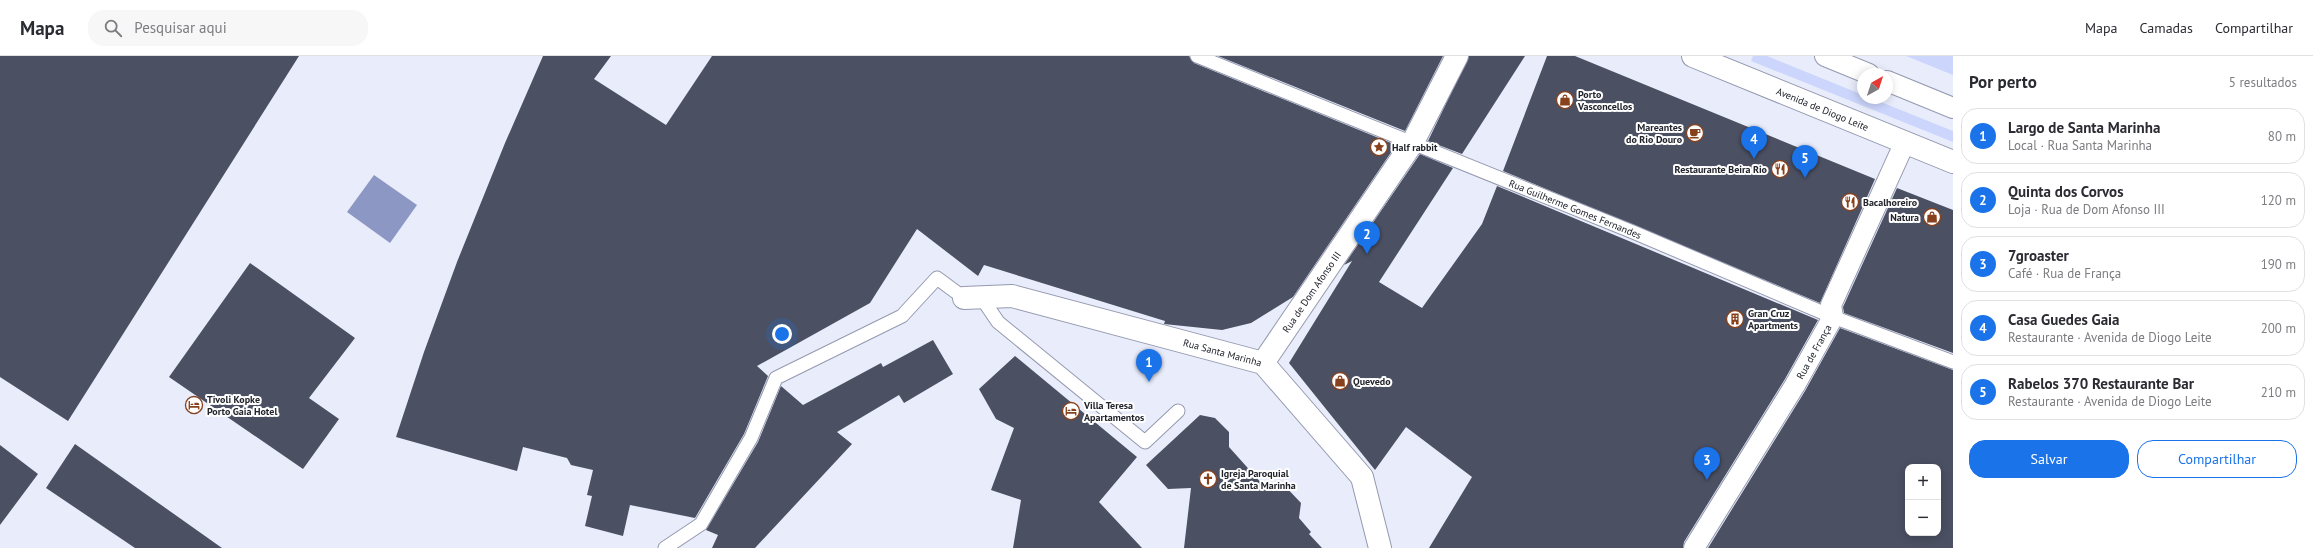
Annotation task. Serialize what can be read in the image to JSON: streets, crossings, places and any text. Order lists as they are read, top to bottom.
{
  "streets": {
    "street": [
      "Avenida de Diogo Leite",
      "Rua de Dom Afonso III",
      "Rua de França",
      "Rua Santa Marinha"
    ],
    "lane": ["Rua Guilherme Gomes Fernandes"]
  },
  "crossings": [
    ["Avenida de Diogo Leite", "Rua de França"],
    ["Rua Guilherme Gomes Fernandes", "Rua de Dom Afonso III"],
    ["Rua Guilherme Gomes Fernandes", "Rua de França"],
    ["Rua de Dom Afonso III", "Rua Santa Marinha"]
  ],
  "places": {
    "shop": ["Porto Vasconcellos", "Natura", "Quevedo"],
    "cafe": ["Mareantes do Rio Douro"],
    "place": ["Half rabbit"],
    "restaurant": ["Restaurante Beira Rio", "Bacalhoreiro"],
    "building": ["Gran Cruz Apartments"],
    "hotel": ["Tivoli Kopke Porto Gaia Hotel", "Villa Teresa Apartamentos"],
    "church": ["Igreja Paroquial de Santa Marinha"]
  },
  "north": "top right",
  "page": {
    "header": "Mapa",
    "search": "Pesquisar aqui",
    "nav": ["Mapa", "Camadas", "Compartilhar"],
    "heading": ["Por perto", "5 resultados"],
    "list": [
      {
        "mark": "1",
        "name": "Largo de Santa Marinha",
        "note": "Local · Rua Santa Marinha",
        "value": "80 m"
      },
      {
        "mark": "2",
        "name": "Quinta dos Corvos",
        "note": "Loja · Rua de Dom Afonso III",
        "value": "120 m"
      },
      {
        "mark": "3",
        "name": "7groaster",
        "note": "Café · Rua de França",
        "value": "190 m"
      },
      {
        "mark": "4",
        "name": "Casa Guedes Gaia",
        "note": "Restaurante · Avenida de Diogo Leite",
        "value": "200 m"
      },
      {
        "mark": "5",
        "name": "Rabelos 370 Restaurante Bar",
        "note": "Restaurante · Avenida de Diogo Leite",
        "value": "210 m"
      }
    ],
    "pins": [
      "4",
      "5",
      "2",
      "1",
      "3"
    ],
    "buttons": ["Salvar", "Compartilhar"],
    "map_buttons": ["+", "−"]
  }
}
